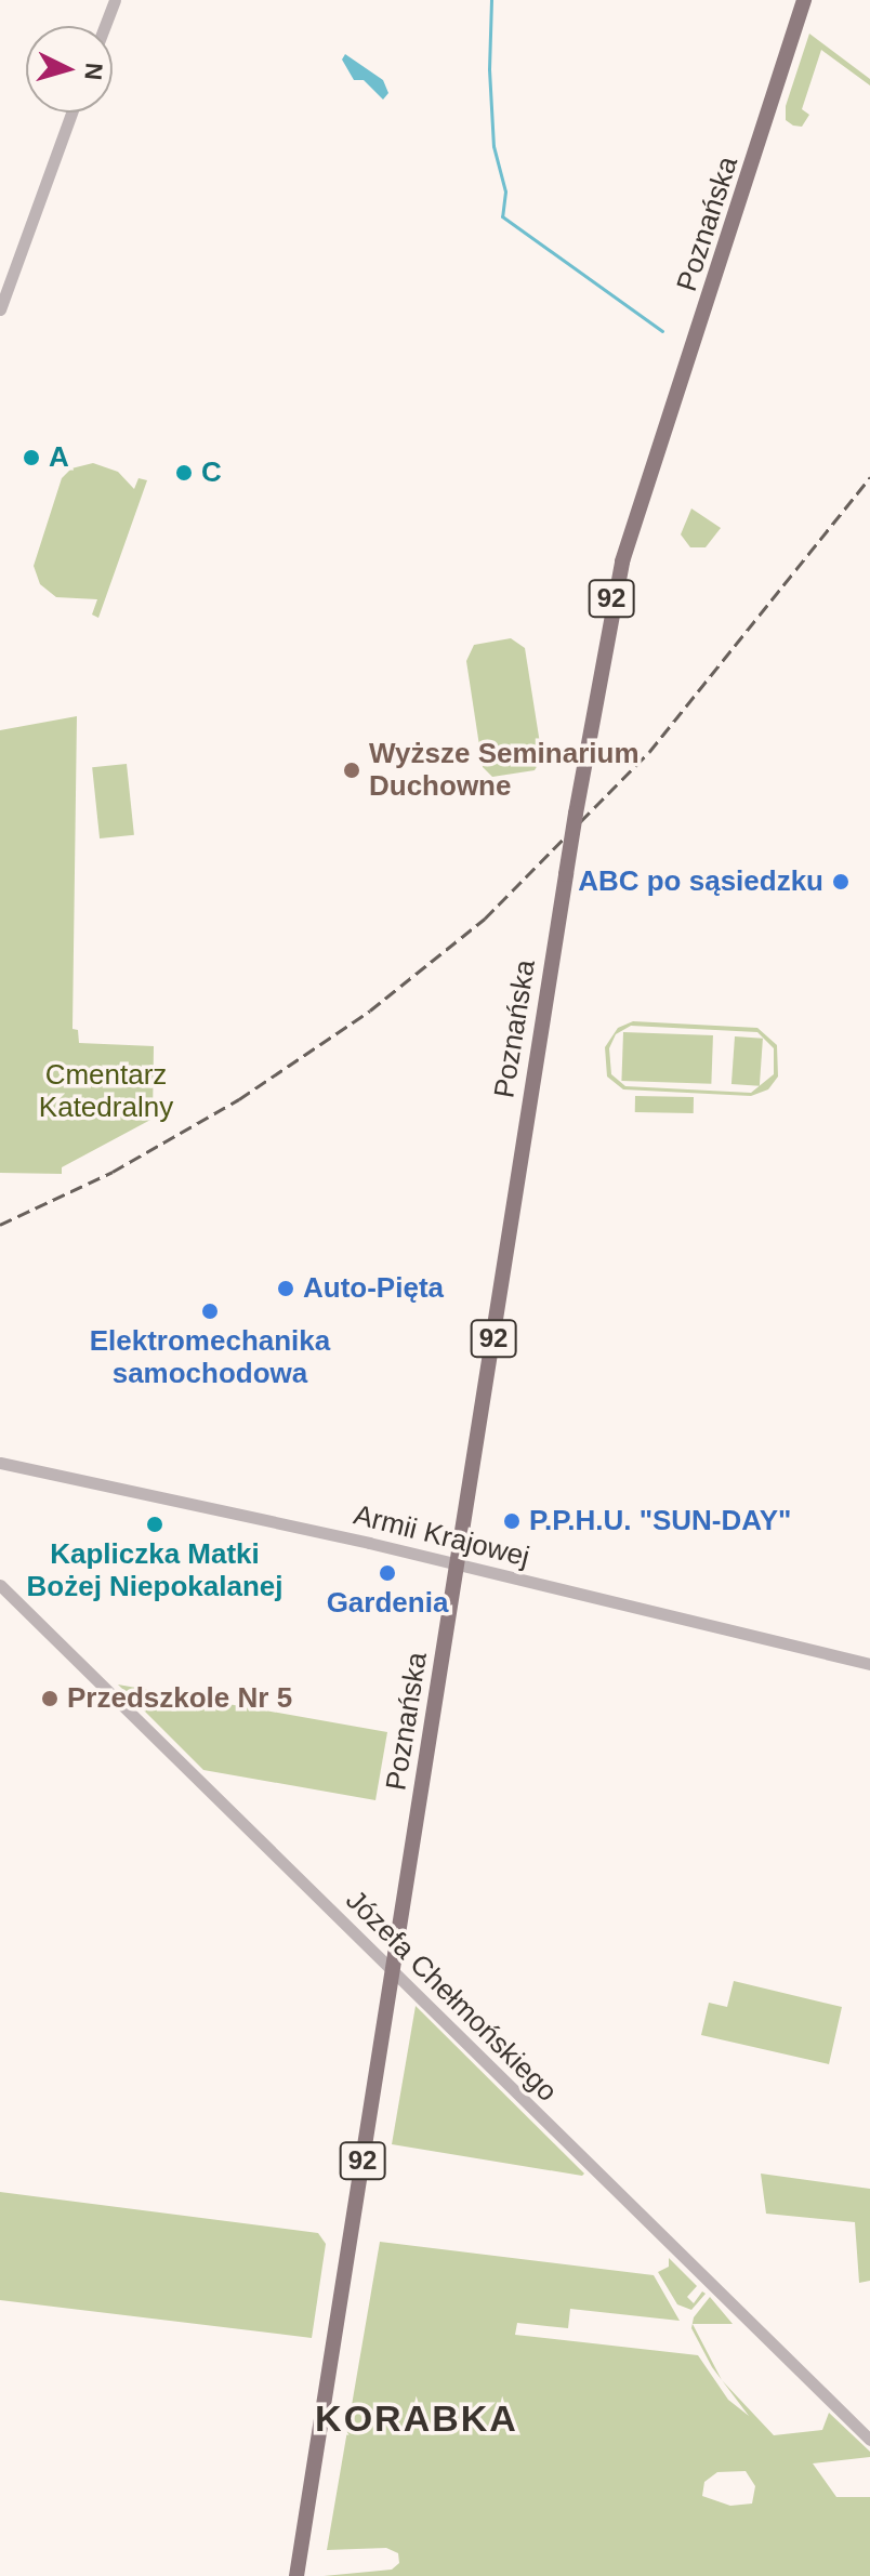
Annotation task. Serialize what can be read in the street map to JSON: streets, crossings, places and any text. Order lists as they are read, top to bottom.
{
  "streets": {
    "main road": ["Poznańska", "92"],
    "street": ["Armii Krajowej", "Józefa Chełmońskiego"]
  },
  "crossings": [
    ["Poznańska", "Armii Krajowej"],
    ["Poznańska", "Józefa Chełmońskiego"]
  ],
  "districts": ["KORABKA"],
  "parks": ["Cmentarz Katedralny"],
  "places": [
    "A",
    "C",
    "Wyższe Seminarium Duchowne",
    "ABC po sąsiedzku",
    "Auto-Pięta",
    "Elektromechanika samochodowa",
    "P.P.H.U. \"SUN-DAY\"",
    "Kapliczka Matki Bożej Niepokalanej",
    "Gardenia",
    "Przedszkole Nr 5"
  ],
  "north": "right"
}
